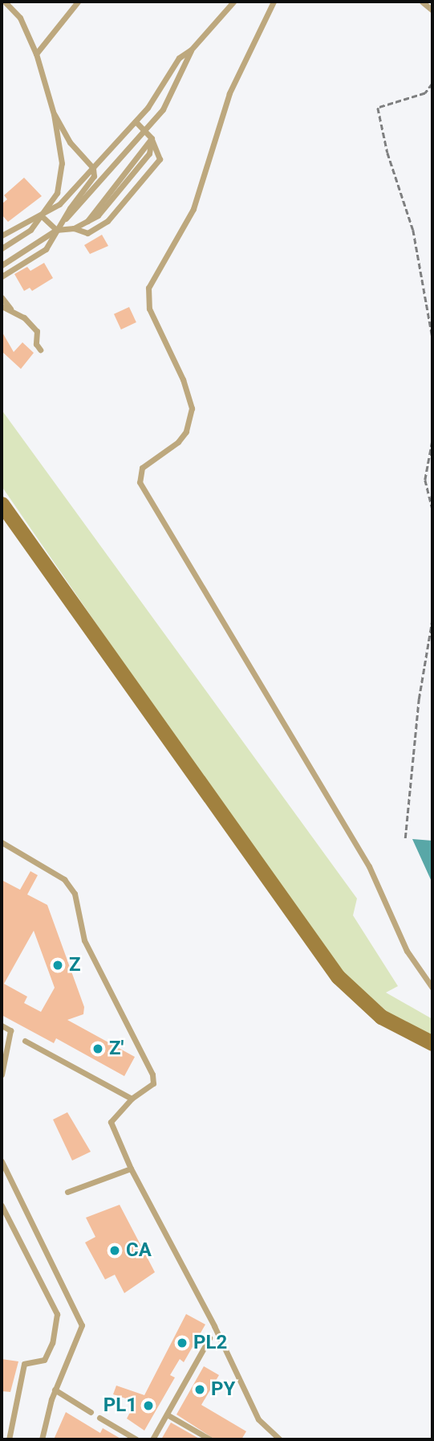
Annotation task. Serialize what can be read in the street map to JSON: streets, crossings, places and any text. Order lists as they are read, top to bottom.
{
  "places": [
    "Z",
    "Z'",
    "CA",
    "PL2",
    "PY",
    "PL1"
  ]
}
